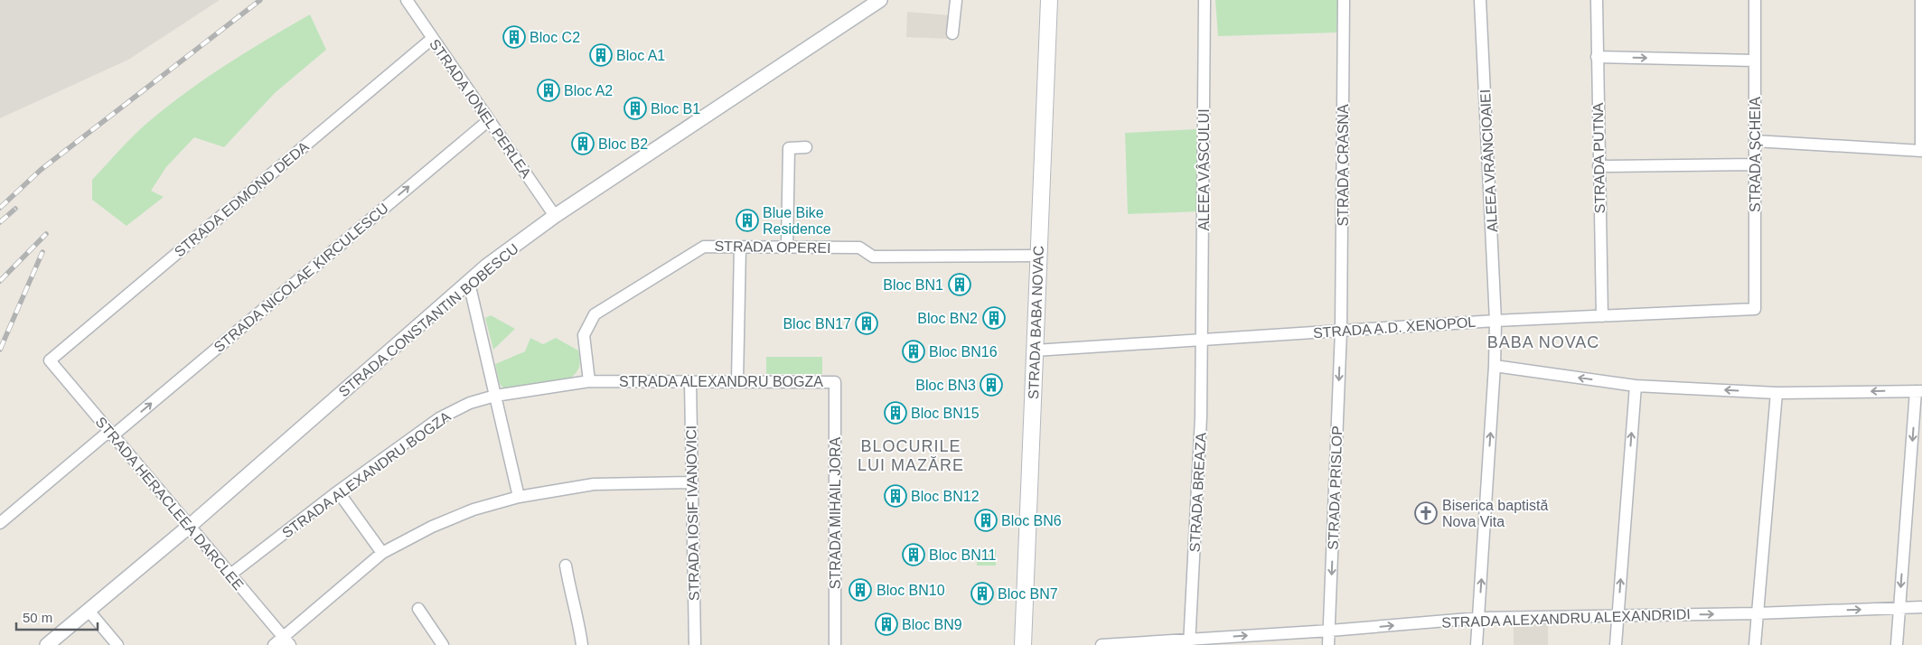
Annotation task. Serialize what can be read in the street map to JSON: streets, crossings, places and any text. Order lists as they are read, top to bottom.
{
  "streets": {
    "main road": ["STRADA BABA NOVAC"],
    "street": [
      "STRADA IONEL PERLEA",
      "STRADA ȘCHEIA",
      "STRADA PUTNA",
      "ALEEA VRÂNCIOAIEI",
      "STRADA CRASNA",
      "ALEEA VÂSCULUI",
      "STRADA EDMOND DEDA",
      "STRADA OPEREI",
      "STRADA NICOLAE KIRCULESCU",
      "STRADA CONSTANTIN BOBESCU",
      "STRADA A.D. XENOPOL",
      "STRADA ALEXANDRU BOGZA",
      "STRADA PRISLOP",
      "STRADA BREAZA",
      "STRADA HERACLEEA DARCLEE",
      "STRADA IOSIF IVANOVICI",
      "STRADA MIHAIL JORA",
      "STRADA ALEXANDRU ALEXANDRIDI"
    ]
  },
  "crossings": [
    ["STRADA IONEL PERLEA", "STRADA EDMOND DEDA"],
    ["STRADA IONEL PERLEA", "STRADA NICOLAE KIRCULESCU"],
    ["STRADA IONEL PERLEA", "STRADA CONSTANTIN BOBESCU"],
    ["STRADA ȘCHEIA", "STRADA A.D. XENOPOL"],
    ["STRADA PUTNA", "STRADA A.D. XENOPOL"],
    ["ALEEA VRÂNCIOAIEI", "STRADA A.D. XENOPOL"],
    ["ALEEA VRÂNCIOAIEI", "STRADA ALEXANDRU ALEXANDRIDI"],
    ["STRADA CRASNA", "STRADA A.D. XENOPOL"],
    ["STRADA CRASNA", "STRADA PRISLOP"],
    ["ALEEA VÂSCULUI", "STRADA A.D. XENOPOL"],
    ["ALEEA VÂSCULUI", "STRADA BREAZA"],
    ["STRADA EDMOND DEDA", "STRADA HERACLEEA DARCLEE"],
    ["STRADA OPEREI", "STRADA BABA NOVAC"],
    ["STRADA OPEREI", "STRADA ALEXANDRU BOGZA"],
    ["STRADA NICOLAE KIRCULESCU", "STRADA HERACLEEA DARCLEE"],
    ["STRADA CONSTANTIN BOBESCU", "STRADA HERACLEEA DARCLEE"],
    ["STRADA BABA NOVAC", "STRADA A.D. XENOPOL"],
    ["STRADA A.D. XENOPOL", "STRADA PRISLOP"],
    ["STRADA A.D. XENOPOL", "STRADA BREAZA"],
    ["STRADA ALEXANDRU BOGZA", "STRADA HERACLEEA DARCLEE"],
    ["STRADA ALEXANDRU BOGZA", "STRADA IOSIF IVANOVICI"],
    ["STRADA ALEXANDRU BOGZA", "STRADA MIHAIL JORA"],
    ["STRADA PRISLOP", "STRADA ALEXANDRU ALEXANDRIDI"],
    ["STRADA BREAZA", "STRADA ALEXANDRU ALEXANDRIDI"]
  ],
  "one_way": [
    "ALEEA VRÂNCIOAIEI",
    "STRADA NICOLAE KIRCULESCU",
    "STRADA PRISLOP",
    "STRADA ALEXANDRU ALEXANDRIDI"
  ],
  "districts": ["BABA NOVAC", "BLOCURILE LUI MAZĂRE"],
  "places": {
    "building": [
      "Bloc C2",
      "Bloc A1",
      "Bloc A2",
      "Bloc B1",
      "Bloc B2",
      "Blue Bike Residence",
      "Bloc BN1",
      "Bloc BN2",
      "Bloc BN17",
      "Bloc BN16",
      "Bloc BN3",
      "Bloc BN15",
      "Bloc BN12",
      "Bloc BN6",
      "Bloc BN11",
      "Bloc BN10",
      "Bloc BN7",
      "Bloc BN9"
    ],
    "church": ["Biserica baptistă Nova Vita"]
  },
  "scale_bar": "50 m"
}
